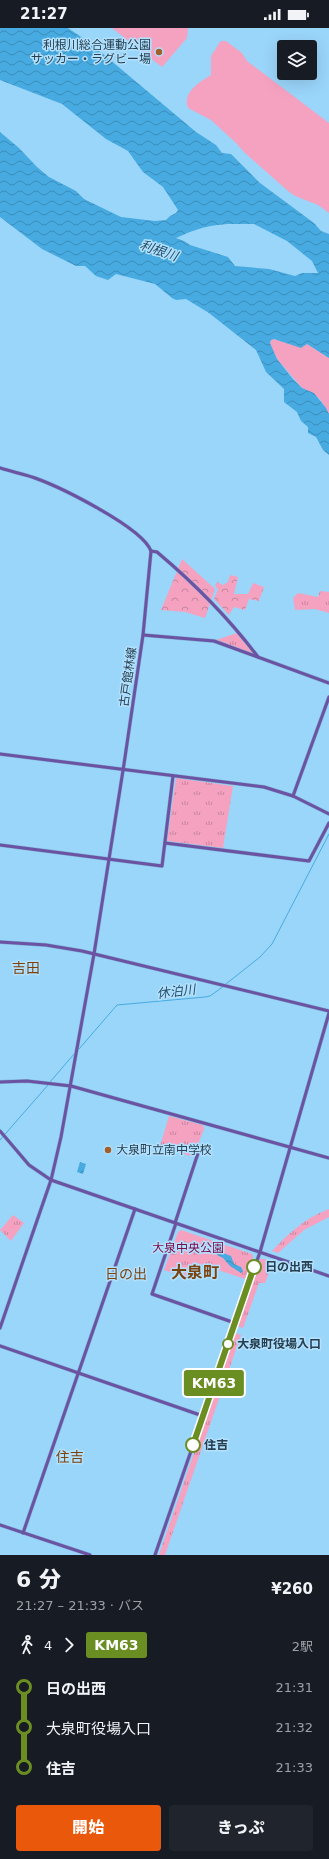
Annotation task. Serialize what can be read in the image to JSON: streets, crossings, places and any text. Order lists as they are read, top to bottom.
{
  "streets": {
    "street": ["古戸館林線"]
  },
  "districts": [
    "吉田",
    "大泉町",
    "日の出",
    "住吉"
  ],
  "water": ["利根川", "休泊川"],
  "parks": ["大泉中央公園"],
  "places": [
    "利根川総合運動公園 サッカー・ラグビー場",
    "大泉町立南中学校",
    "日の出西",
    "大泉町役場入口",
    "住吉"
  ],
  "lines": ["bus line KM63"],
  "page": {
    "status": "21:27",
    "on_map": "KM63",
    "heading": ["6 分", "21:27 – 21:33 · バス", "¥260"],
    "legs": ["4", "KM63", "2駅"],
    "list": [
      {
        "name": "日の出西",
        "value": "21:31"
      },
      {
        "name": "大泉町役場入口",
        "value": "21:32"
      },
      {
        "name": "住吉",
        "value": "21:33"
      }
    ],
    "buttons": ["開始", "きっぷ"]
  }
}
